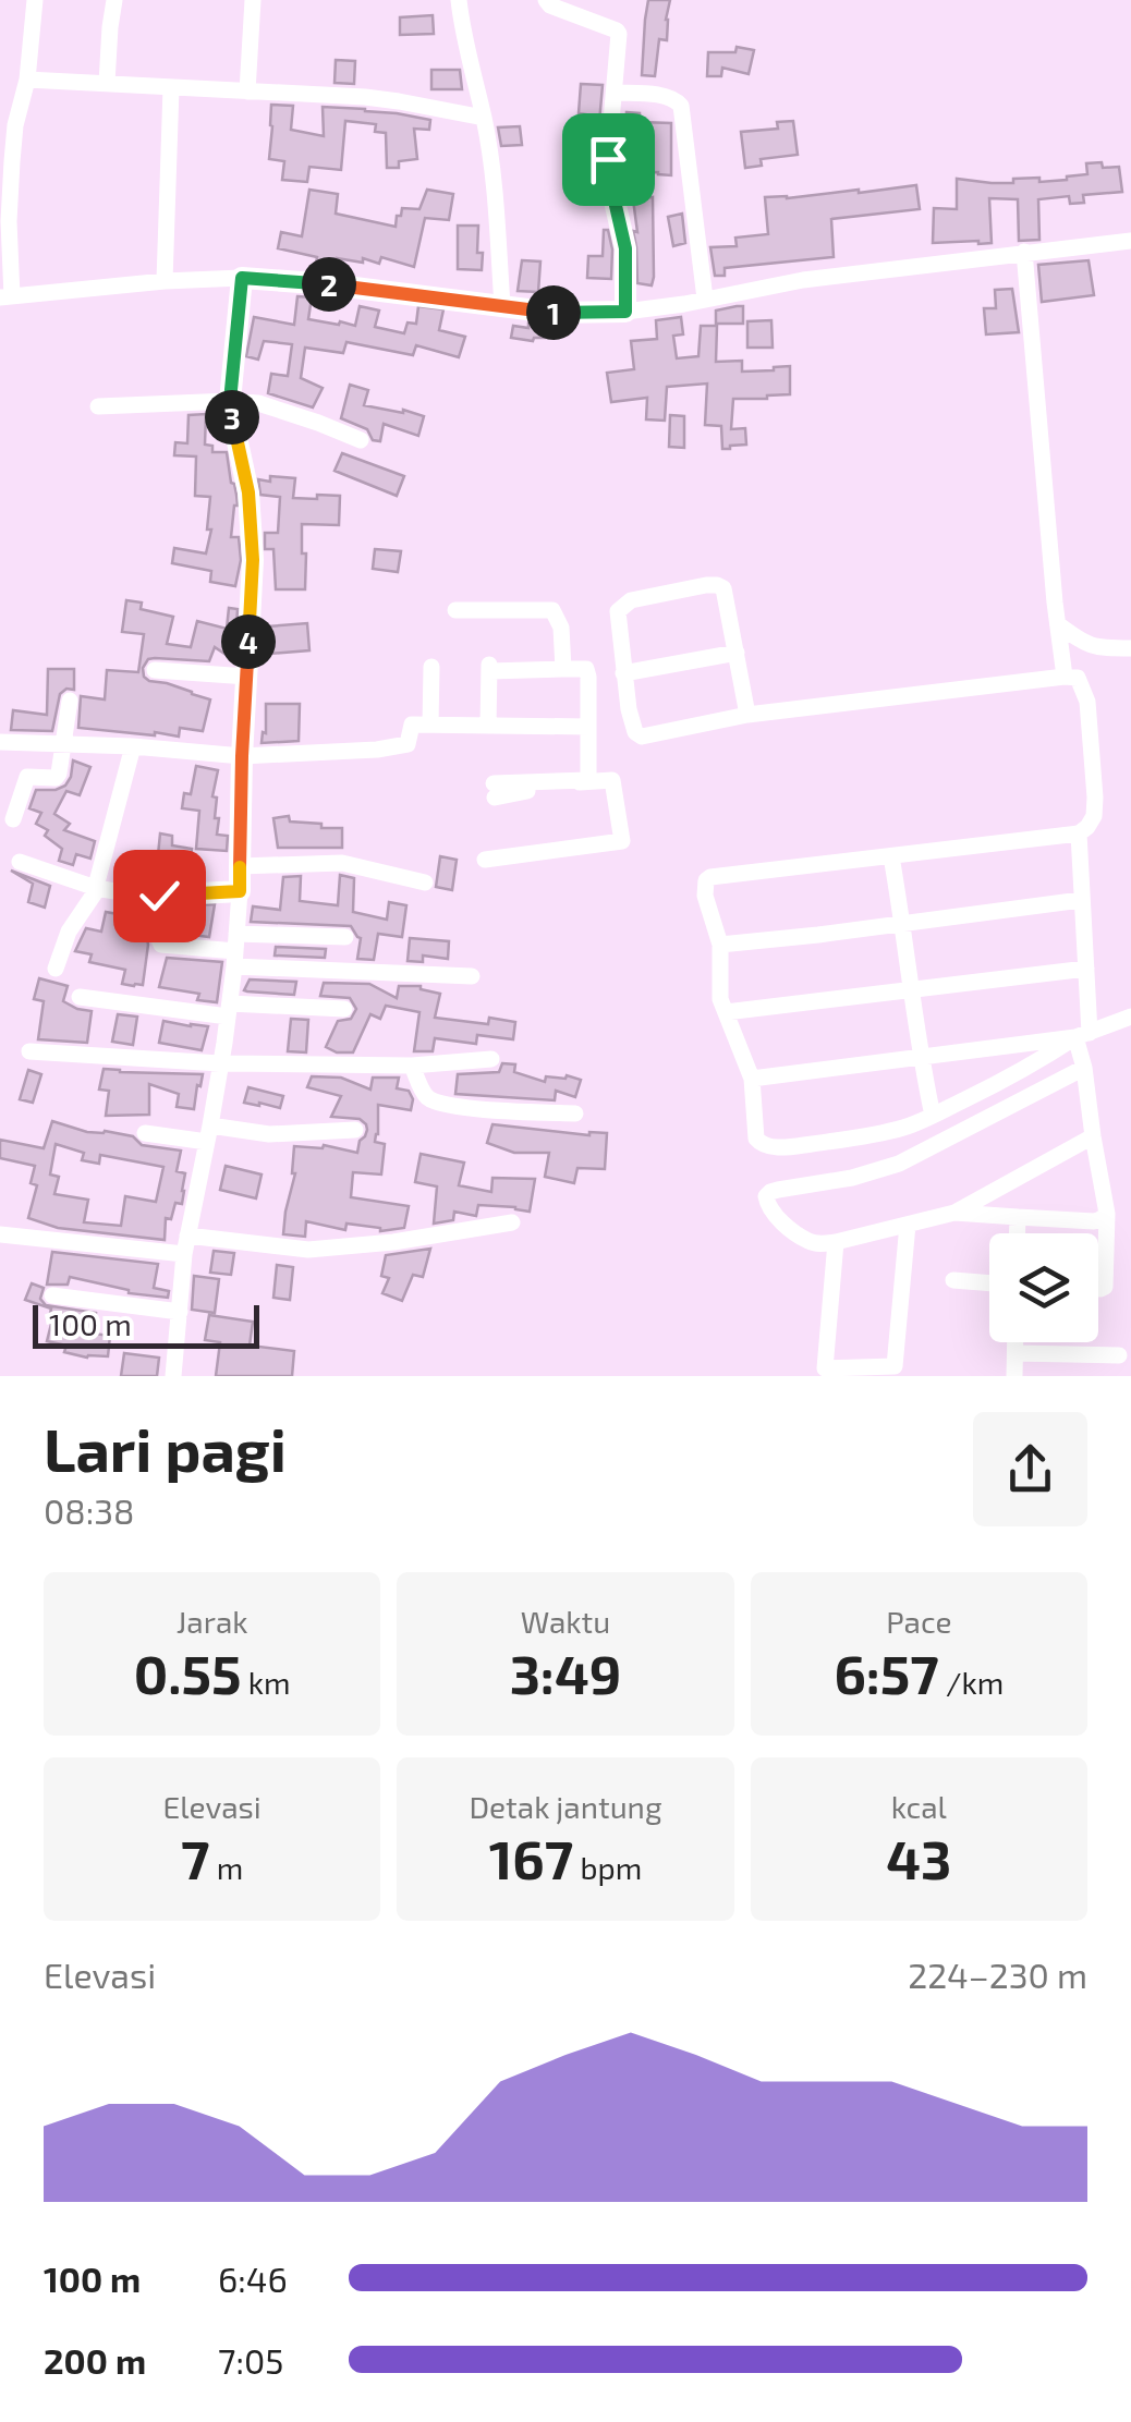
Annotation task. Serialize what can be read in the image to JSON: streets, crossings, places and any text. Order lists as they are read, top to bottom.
{
  "scale_bar": "100 m",
  "page": {
    "pins": [
      "2",
      "1",
      "3",
      "4"
    ],
    "scale": "100 m",
    "heading": ["Lari pagi", "08:38"],
    "stats": [
      ["Jarak", "0.55 km"],
      ["Waktu", "3:49"],
      ["Pace", "6:57 /km"],
      ["Elevasi", "7 m"],
      ["Detak jantung", "167 bpm"],
      ["kcal", "43"]
    ],
    "chart": ["Elevasi", "224–230 m"],
    "list": [
      {
        "name": "100 m",
        "note": "6:46"
      },
      {
        "name": "200 m",
        "note": "7:05"
      }
    ]
  }
}
